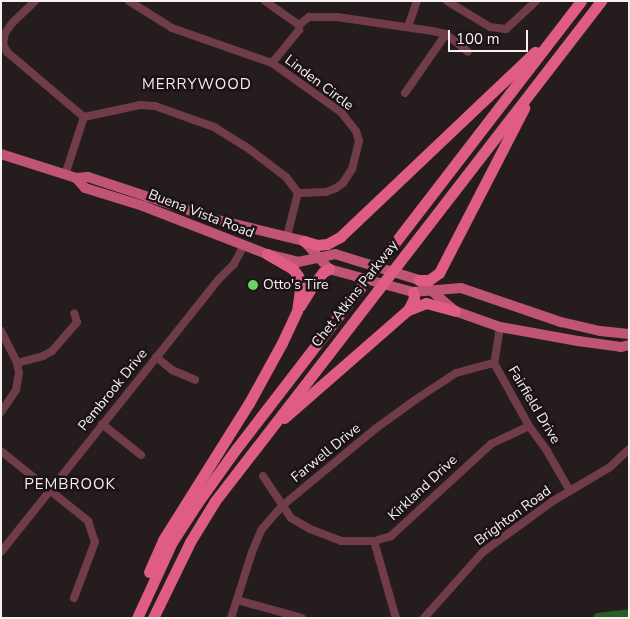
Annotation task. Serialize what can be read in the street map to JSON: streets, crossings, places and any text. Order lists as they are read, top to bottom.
{
  "streets": {
    "highway": ["Chet Atkins Parkway"],
    "main road": ["Buena Vista Road"],
    "street": [
      "Linden Circle",
      "Pembrook Drive",
      "Fairfield Drive",
      "Farwell Drive",
      "Kirkland Drive",
      "Brighton Road"
    ]
  },
  "crossings": [
    ["Buena Vista Road", "Pembrook Drive"],
    ["Buena Vista Road", "Fairfield Drive"],
    ["Fairfield Drive", "Farwell Drive"],
    ["Fairfield Drive", "Kirkland Drive"],
    ["Fairfield Drive", "Brighton Road"],
    ["Farwell Drive", "Kirkland Drive"]
  ],
  "districts": ["MERRYWOOD", "PEMBROOK"],
  "places": ["Otto's Tire"],
  "scale_bar": "100 m"
}
